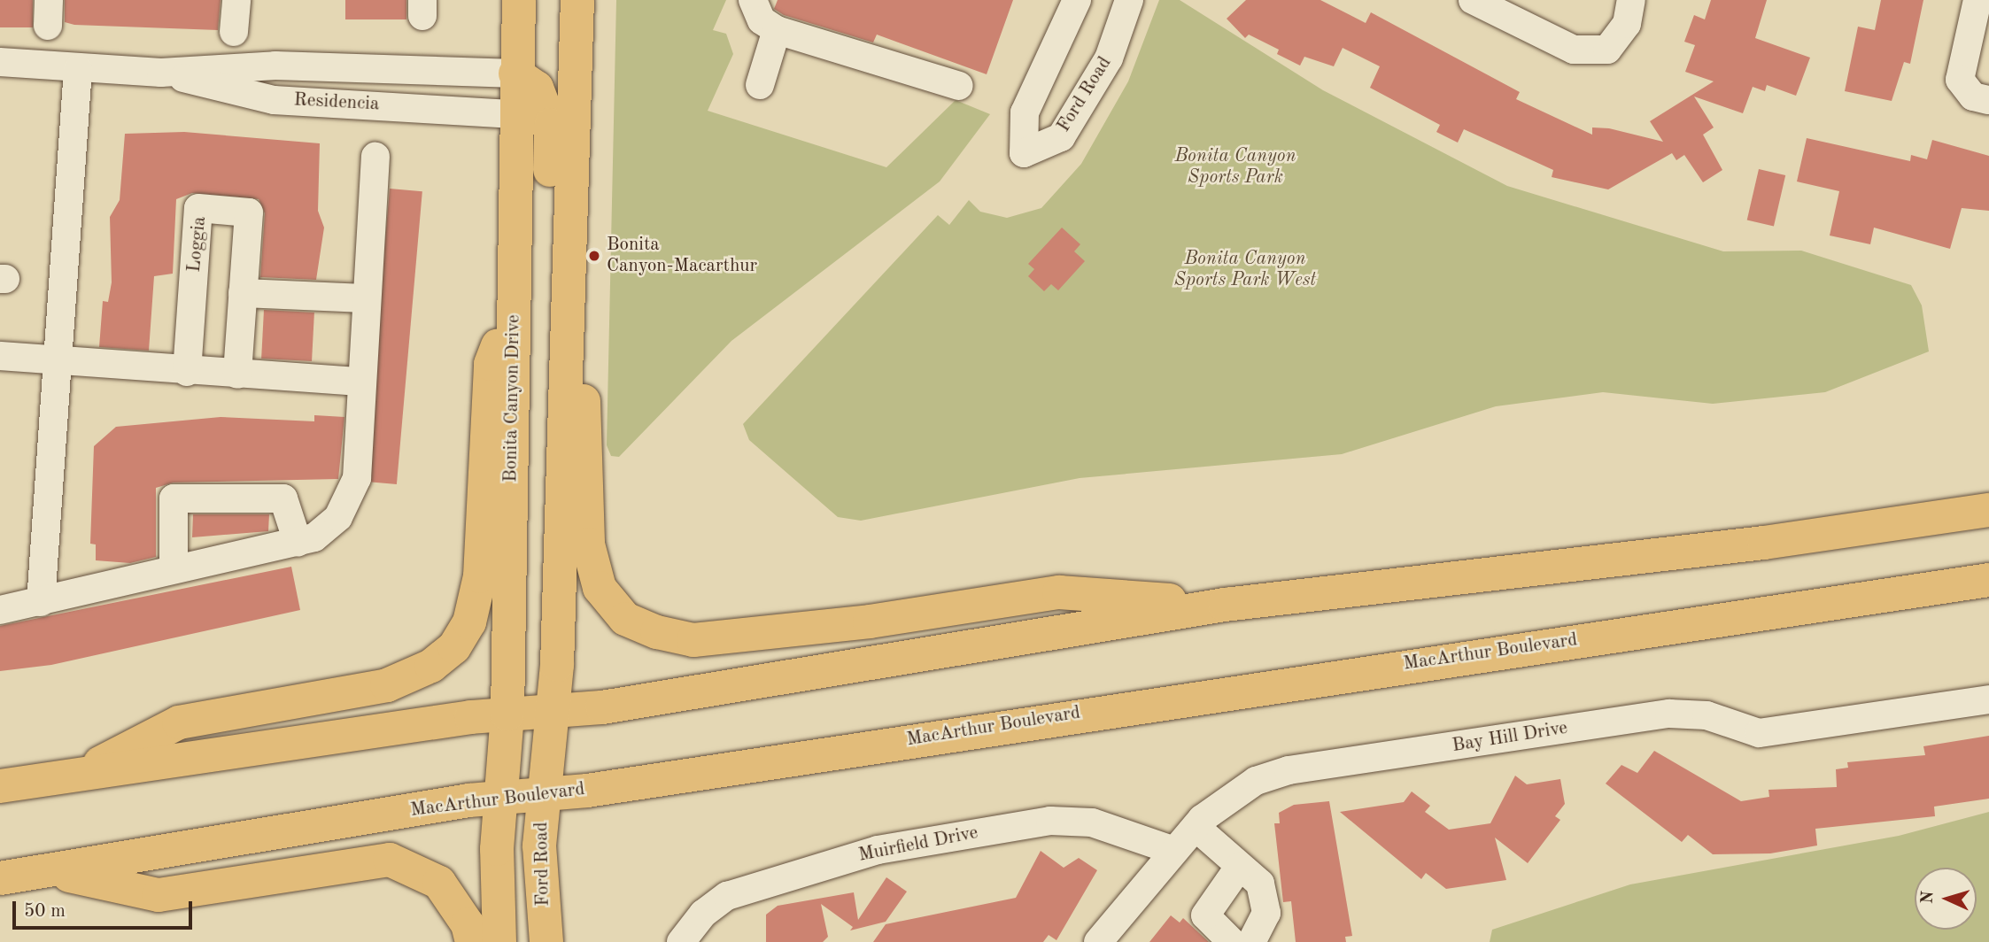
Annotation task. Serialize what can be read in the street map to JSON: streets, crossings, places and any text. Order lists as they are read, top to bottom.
{
  "streets": {
    "main road": ["Ford Road", "Bonita Canyon Drive", "MacArthur Boulevard"],
    "street": [
      "Residencia",
      "Loggia",
      "Bay Hill Drive",
      "Muirfield Drive"
    ]
  },
  "crossings": [
    ["Ford Road", "MacArthur Boulevard"],
    ["Residencia", "Bonita Canyon Drive"],
    ["Bonita Canyon Drive", "MacArthur Boulevard"],
    ["Bay Hill Drive", "Muirfield Drive"]
  ],
  "parks": ["Bonita Canyon Sports Park", "Bonita Canyon Sports Park West"],
  "places": ["Bonita Canyon-Macarthur"],
  "scale_bar": "50 m",
  "north": "left"
}
